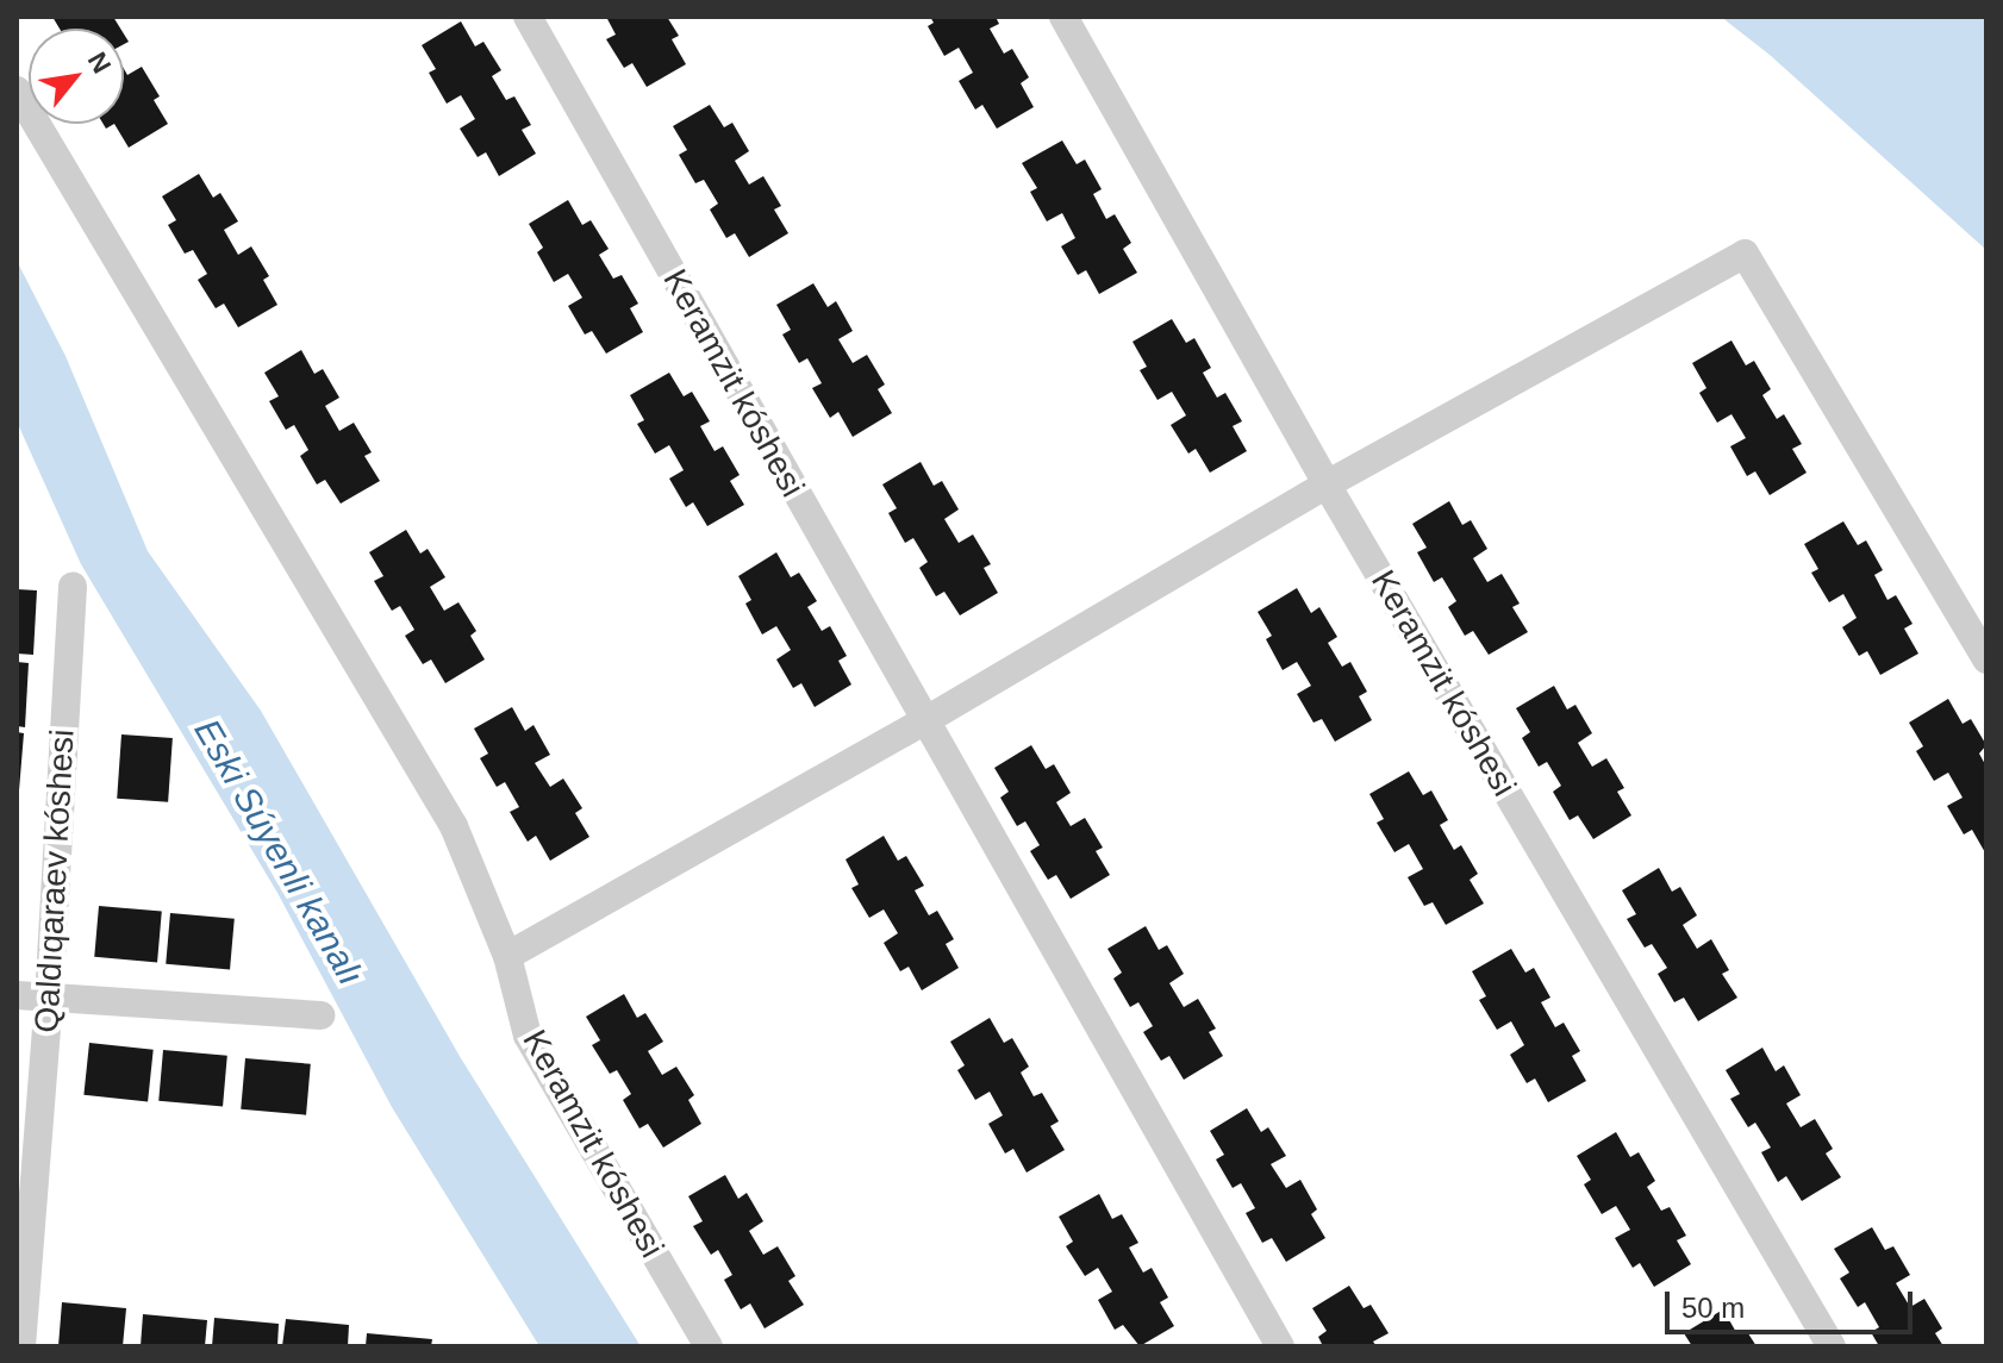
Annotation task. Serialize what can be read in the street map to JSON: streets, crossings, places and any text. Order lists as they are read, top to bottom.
{
  "streets": {
    "street": ["Keramzit kóshesi", "Qaldıqaraev kóshesi"]
  },
  "water": ["Eski Súyenli kanalı"],
  "scale_bar": "50 m",
  "north": "top right"
}
